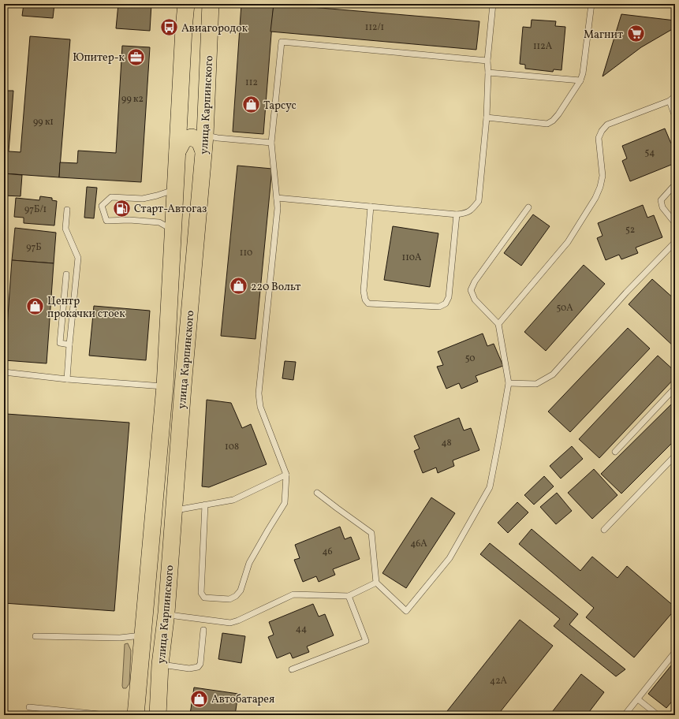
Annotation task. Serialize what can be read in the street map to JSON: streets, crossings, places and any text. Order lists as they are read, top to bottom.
{
  "streets": {
    "main road": ["улица Карпинского"]
  },
  "places": {
    "bus stop": ["Авиагородок"],
    "supermarket": ["Магнит"],
    "office": ["Юпитер-к"],
    "shop": [
      "Тарсус",
      "220 Вольт",
      "Центр прокачки стоек",
      "Автобатарея"
    ],
    "fuel station": ["Старт-Автогаз"]
  },
  "house_numbers": [
    "112/1",
    "112А",
    "112",
    "99 к2",
    "99 к1",
    "54",
    "97Б/1",
    "52",
    "97Б",
    "110",
    "110А",
    "50А",
    "50",
    "48",
    "108",
    "46А",
    "46",
    "44",
    "42А"
  ]
}
